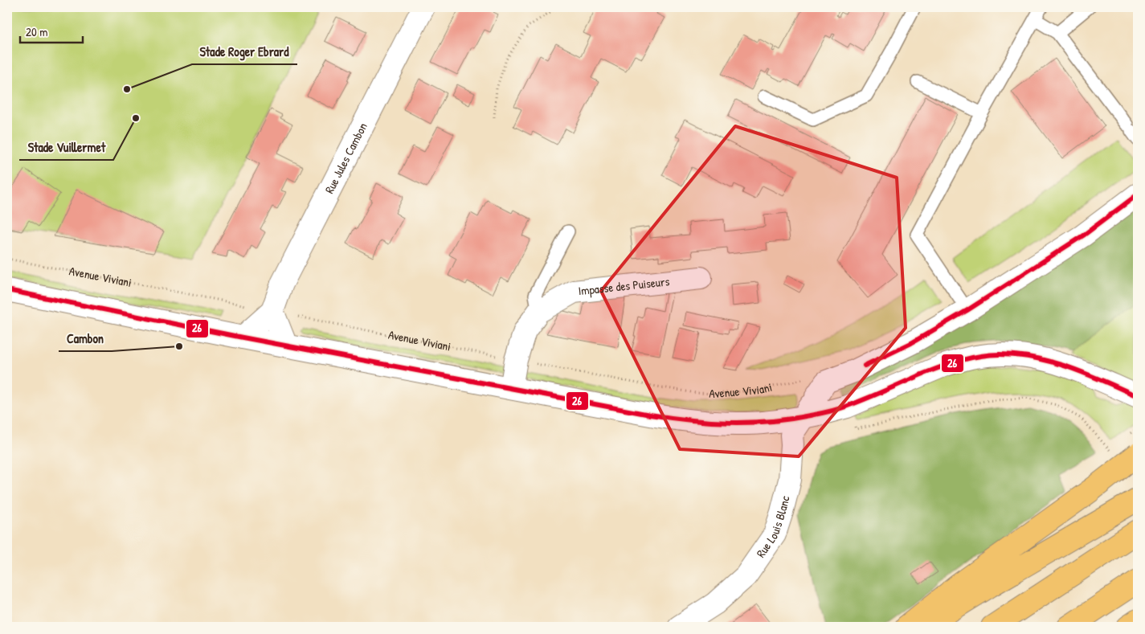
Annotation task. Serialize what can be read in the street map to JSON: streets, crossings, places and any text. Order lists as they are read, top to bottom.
{
  "streets": {
    "street": ["Rue Jules Cambon", "Impasse des Puiseurs", "Rue Louis Blanc"],
    "path": ["Avenue Viviani"]
  },
  "crossings": [
    ["Rue Jules Cambon", "Avenue Viviani"],
    ["Avenue Viviani", "Impasse des Puiseurs"],
    ["Avenue Viviani", "Rue Louis Blanc"]
  ],
  "places": ["Stade Roger Ebrard", "Stade Vuillermet", "Cambon"],
  "lines": ["transit line 26"],
  "scale_bar": "20 m"
}
